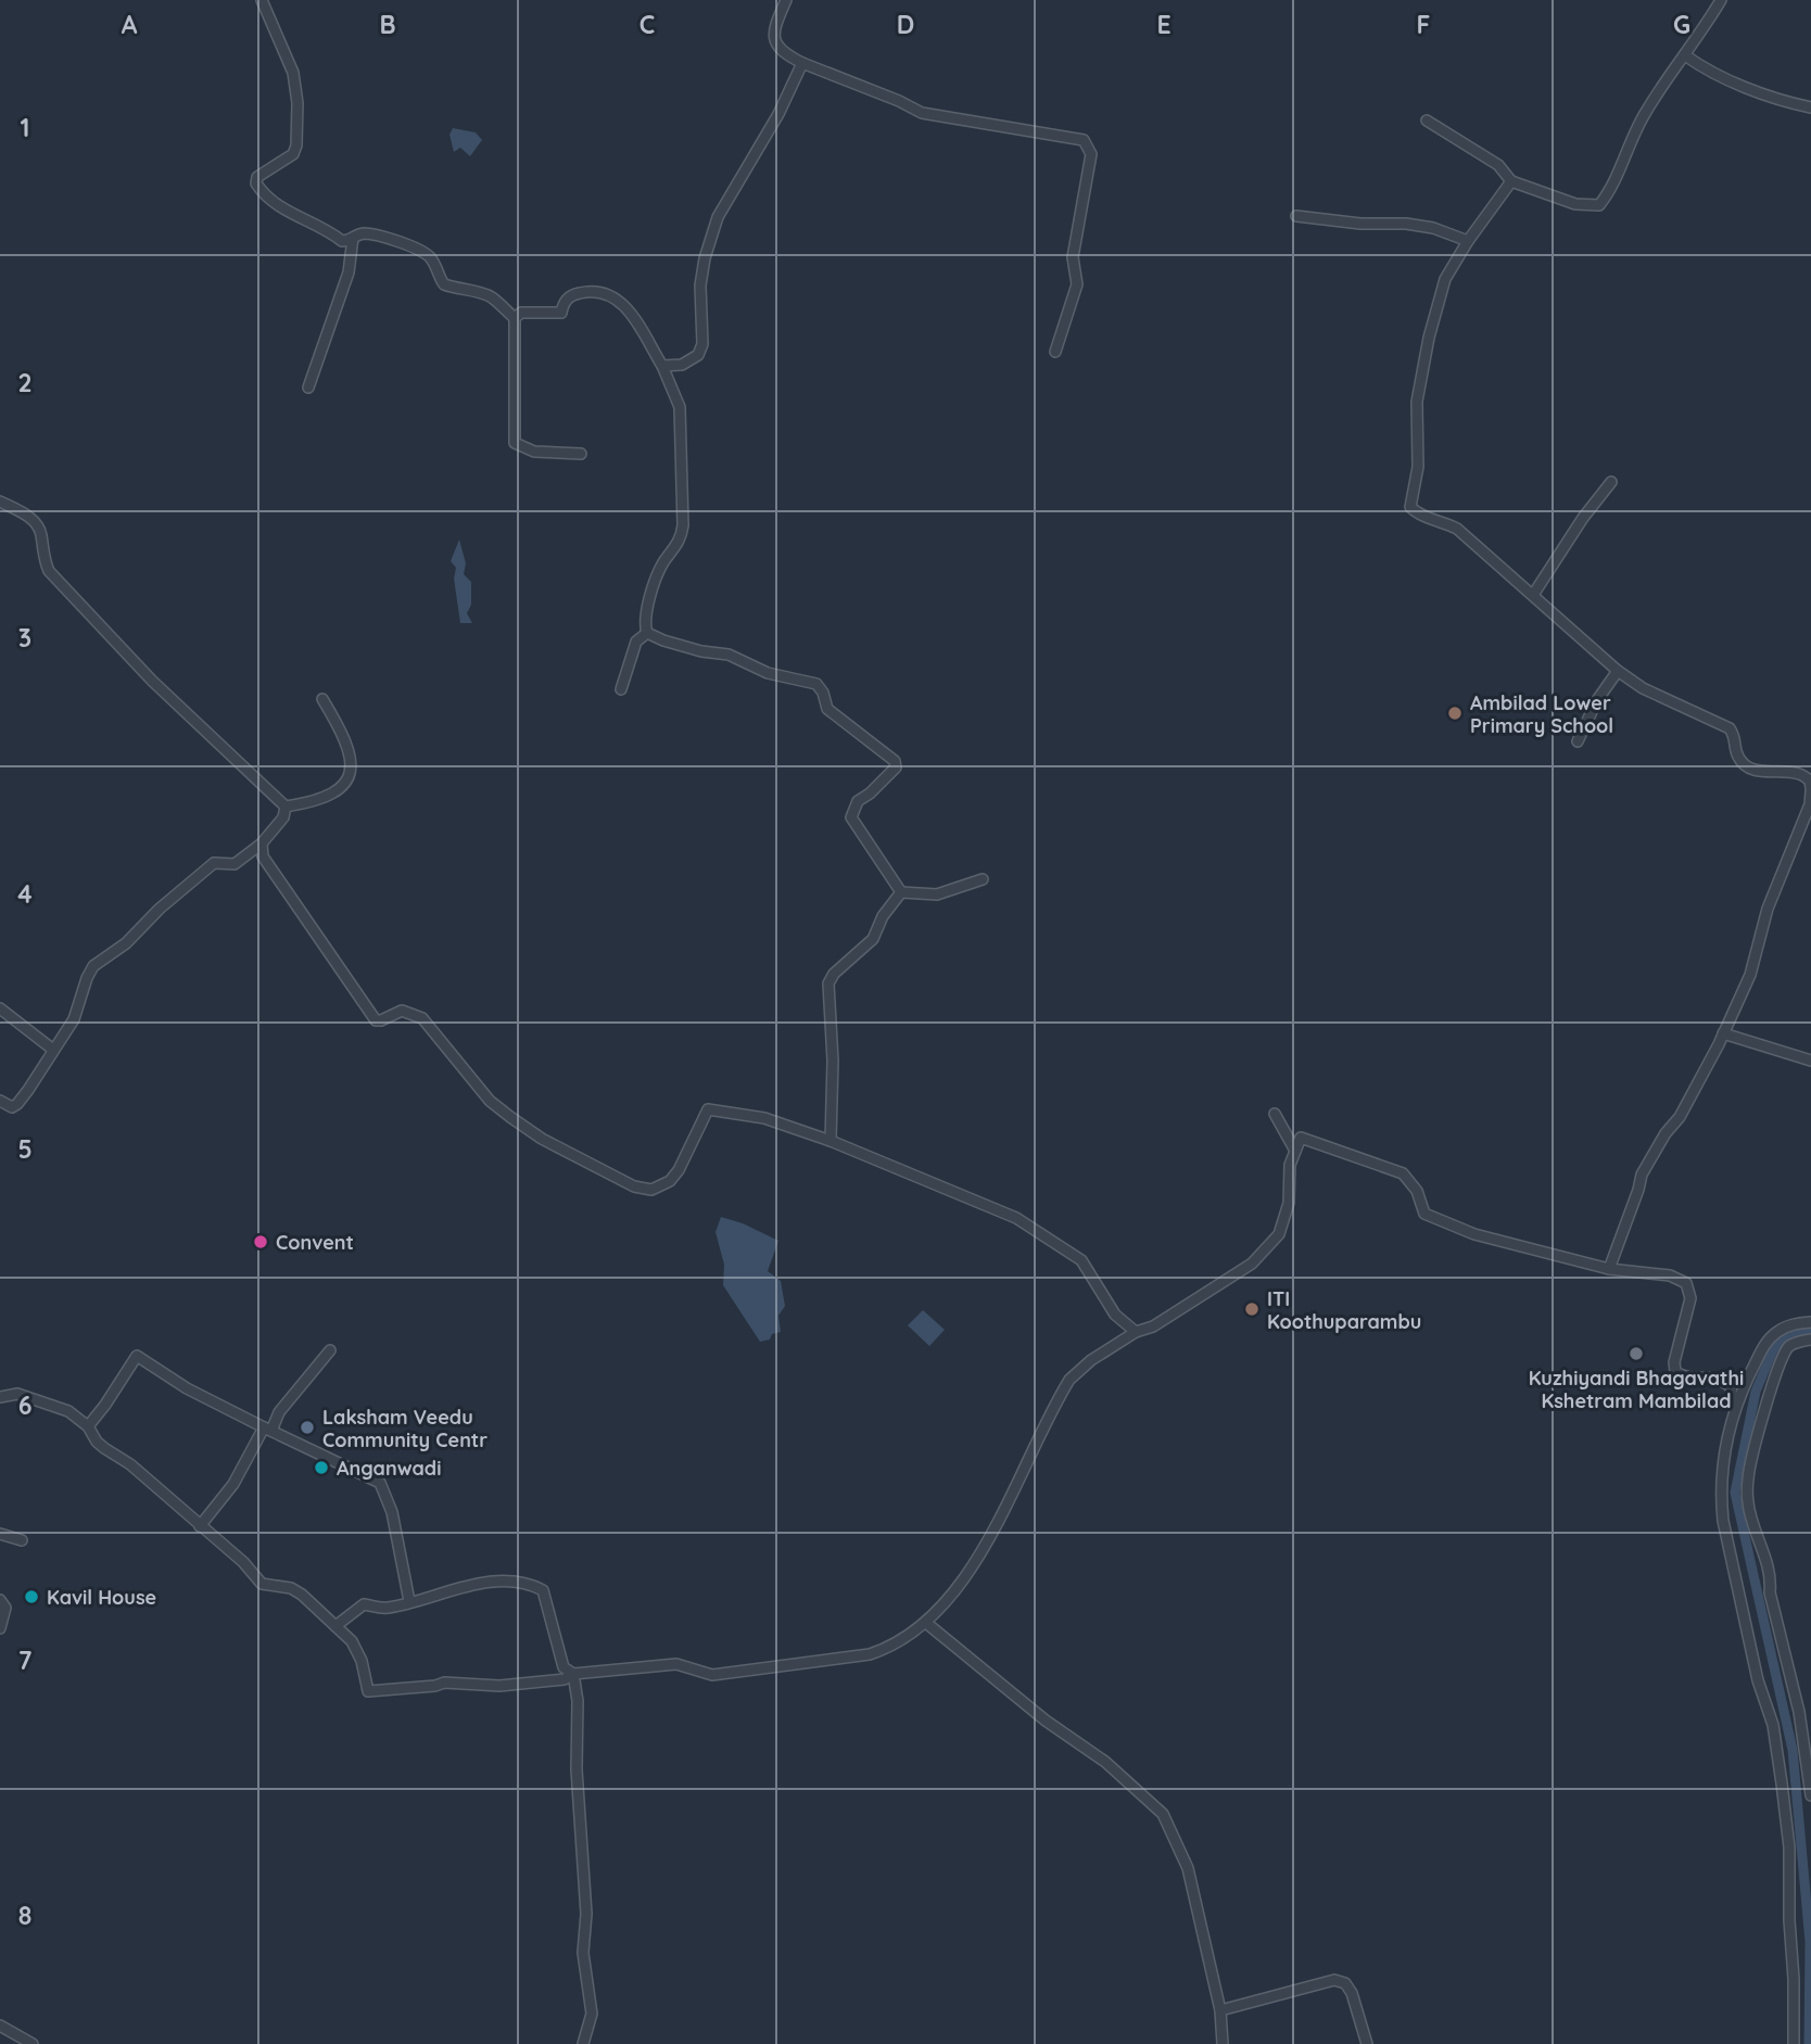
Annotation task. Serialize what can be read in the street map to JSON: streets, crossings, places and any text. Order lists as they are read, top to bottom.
{
  "places": [
    "Ambilad Lower Primary School",
    "Convent",
    "ITI Koothuparambu",
    "Kuzhiyandi Bhagavathi Kshetram Mambilad",
    "Laksham Veedu Community Centr",
    "Anganwadi",
    "Kavil House"
  ],
  "grid": {
    "columns": [
      "A",
      "B",
      "C",
      "D",
      "E",
      "F",
      "G"
    ],
    "rows": [
      "1",
      "2",
      "3",
      "4",
      "5",
      "6",
      "7",
      "8"
    ]
  }
}
